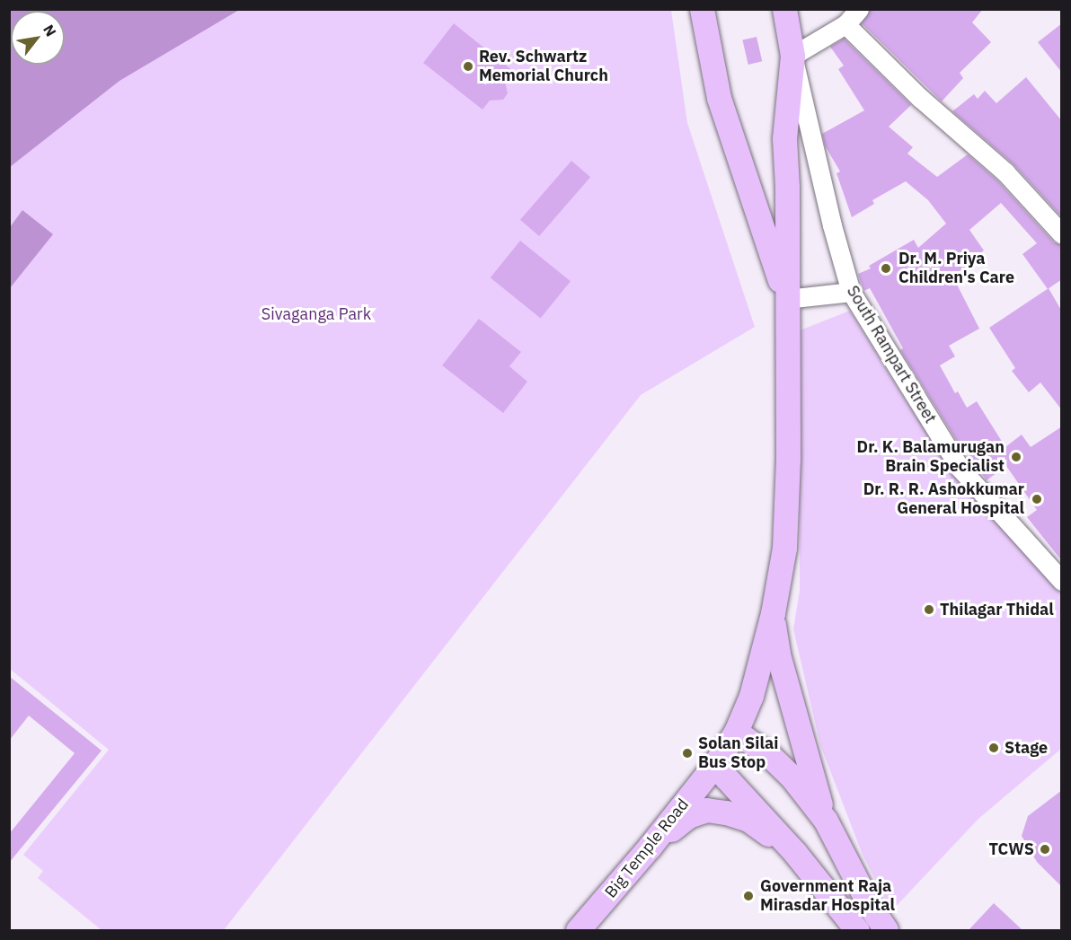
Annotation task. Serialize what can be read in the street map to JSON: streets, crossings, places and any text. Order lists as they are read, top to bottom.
{
  "streets": {
    "main road": ["Big Temple Road"],
    "street": ["South Rampart Street"]
  },
  "parks": ["Sivaganga Park"],
  "places": [
    "Rev. Schwartz Memorial Church",
    "Dr. M. Priya Children's Care",
    "Dr. K. Balamurugan Brain Specialist",
    "Dr. R. R. Ashokkumar General Hospital",
    "Thilagar Thidal",
    "Stage",
    "Solan Silai Bus Stop",
    "TCWS",
    "Government Raja Mirasdar Hospital"
  ],
  "north": "top right"
}
